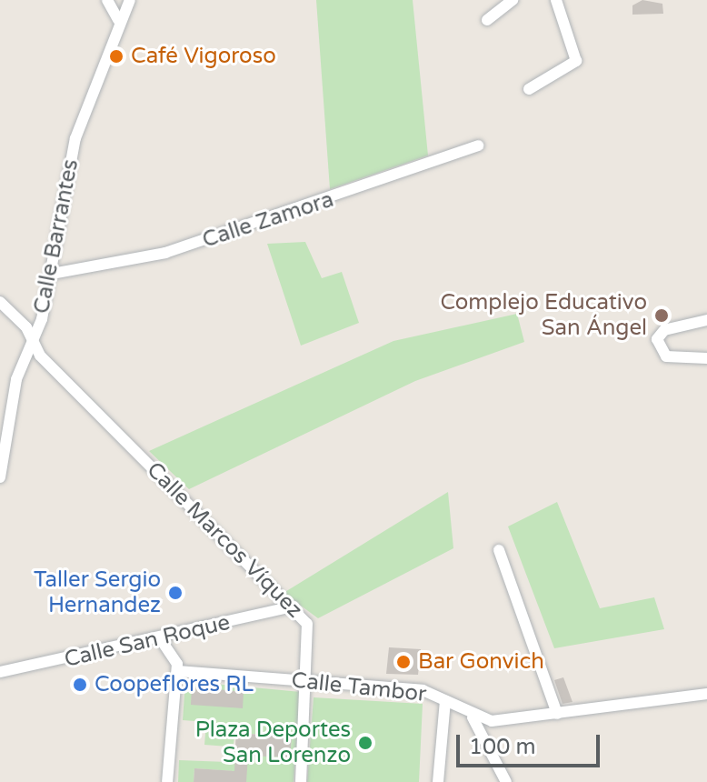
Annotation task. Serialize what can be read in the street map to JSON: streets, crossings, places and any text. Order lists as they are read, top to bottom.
{
  "streets": {
    "street": [
      "Calle Zamora",
      "Calle Barrantes",
      "Calle Marcos Víquez",
      "Calle San Roque",
      "Calle Tambor"
    ]
  },
  "crossings": [
    ["Calle Zamora", "Calle Barrantes"],
    ["Calle Barrantes", "Calle Marcos Víquez"],
    ["Calle Marcos Víquez", "Calle San Roque"],
    ["Calle Marcos Víquez", "Calle Tambor"]
  ],
  "places": [
    "Café Vigoroso",
    "Complejo Educativo San Ángel",
    "Taller Sergio Hernandez",
    "Bar Gonvich",
    "Coopeflores RL",
    "Plaza Deportes San Lorenzo"
  ],
  "scale_bar": "100 m"
}
